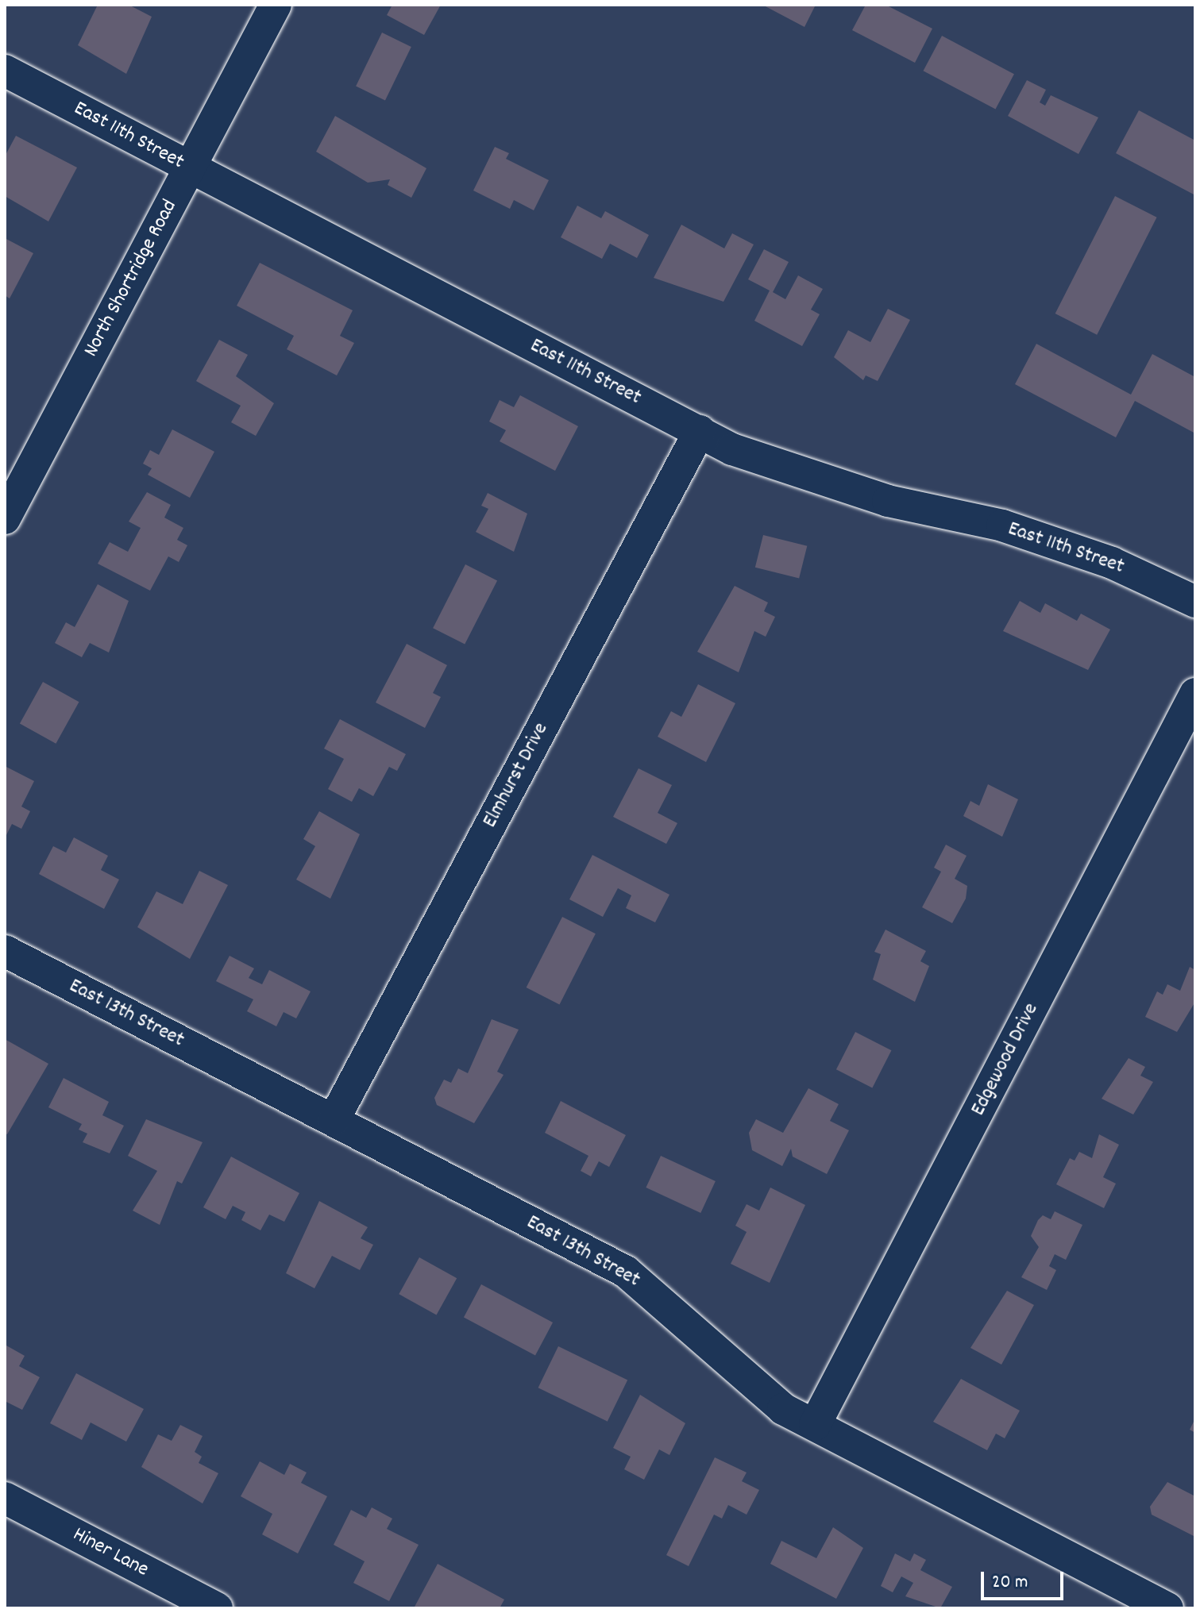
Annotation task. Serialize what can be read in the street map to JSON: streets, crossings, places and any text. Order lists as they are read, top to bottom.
{
  "streets": {
    "street": [
      "East 11th Street",
      "North Shortridge Road",
      "Elmhurst Drive",
      "East 13th Street",
      "Edgewood Drive",
      "Hiner Lane"
    ]
  },
  "crossings": [
    ["East 11th Street", "North Shortridge Road"],
    ["East 11th Street", "Elmhurst Drive"],
    ["Elmhurst Drive", "East 13th Street"],
    ["East 13th Street", "Edgewood Drive"]
  ],
  "scale_bar": "20 m"
}
